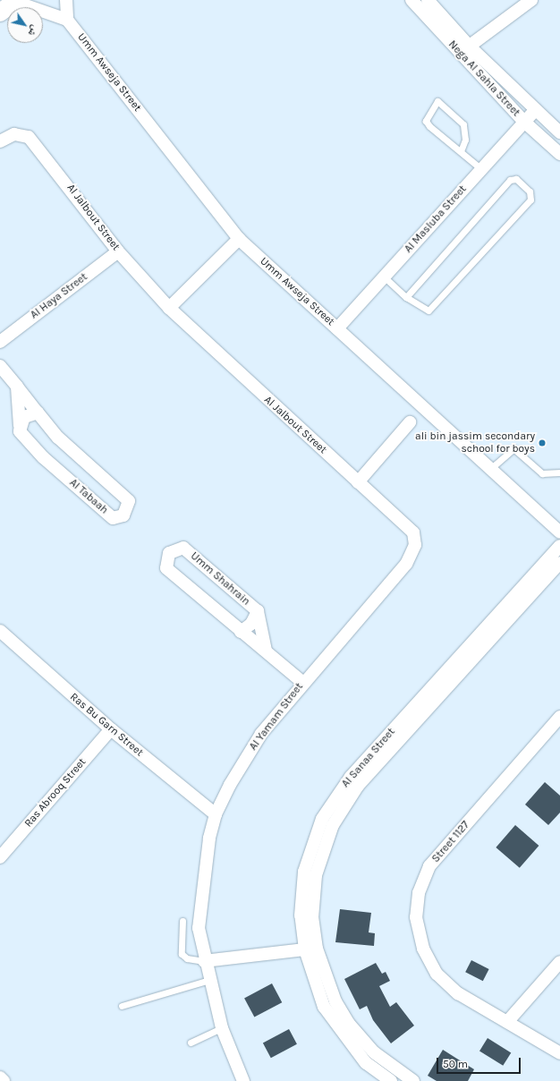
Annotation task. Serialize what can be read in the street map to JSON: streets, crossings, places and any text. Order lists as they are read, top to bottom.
{
  "streets": {
    "street": [
      "Umm Awseja Street",
      "Nega Al Sahla Street",
      "Al Jalbout Street",
      "Al Masluba Street",
      "Al Haya Street",
      "Al Tabaah",
      "Umm Shahrain",
      "Al Yamam Street",
      "Ras Bu Garn Street",
      "Al Sanaa Street",
      "Ras Abrooq Street",
      "Street 1127"
    ]
  },
  "crossings": [
    ["Umm Awseja Street", "Al Masluba Street"],
    ["Nega Al Sahla Street", "Al Masluba Street"],
    ["Al Jalbout Street", "Al Haya Street"],
    ["Al Jalbout Street", "Al Yamam Street"],
    ["Umm Shahrain", "Al Yamam Street"],
    ["Al Yamam Street", "Ras Bu Garn Street"],
    ["Ras Bu Garn Street", "Ras Abrooq Street"]
  ],
  "places": ["ali bin jassim secondary school for boys"],
  "scale_bar": "50 m",
  "north": "bottom right"
}
